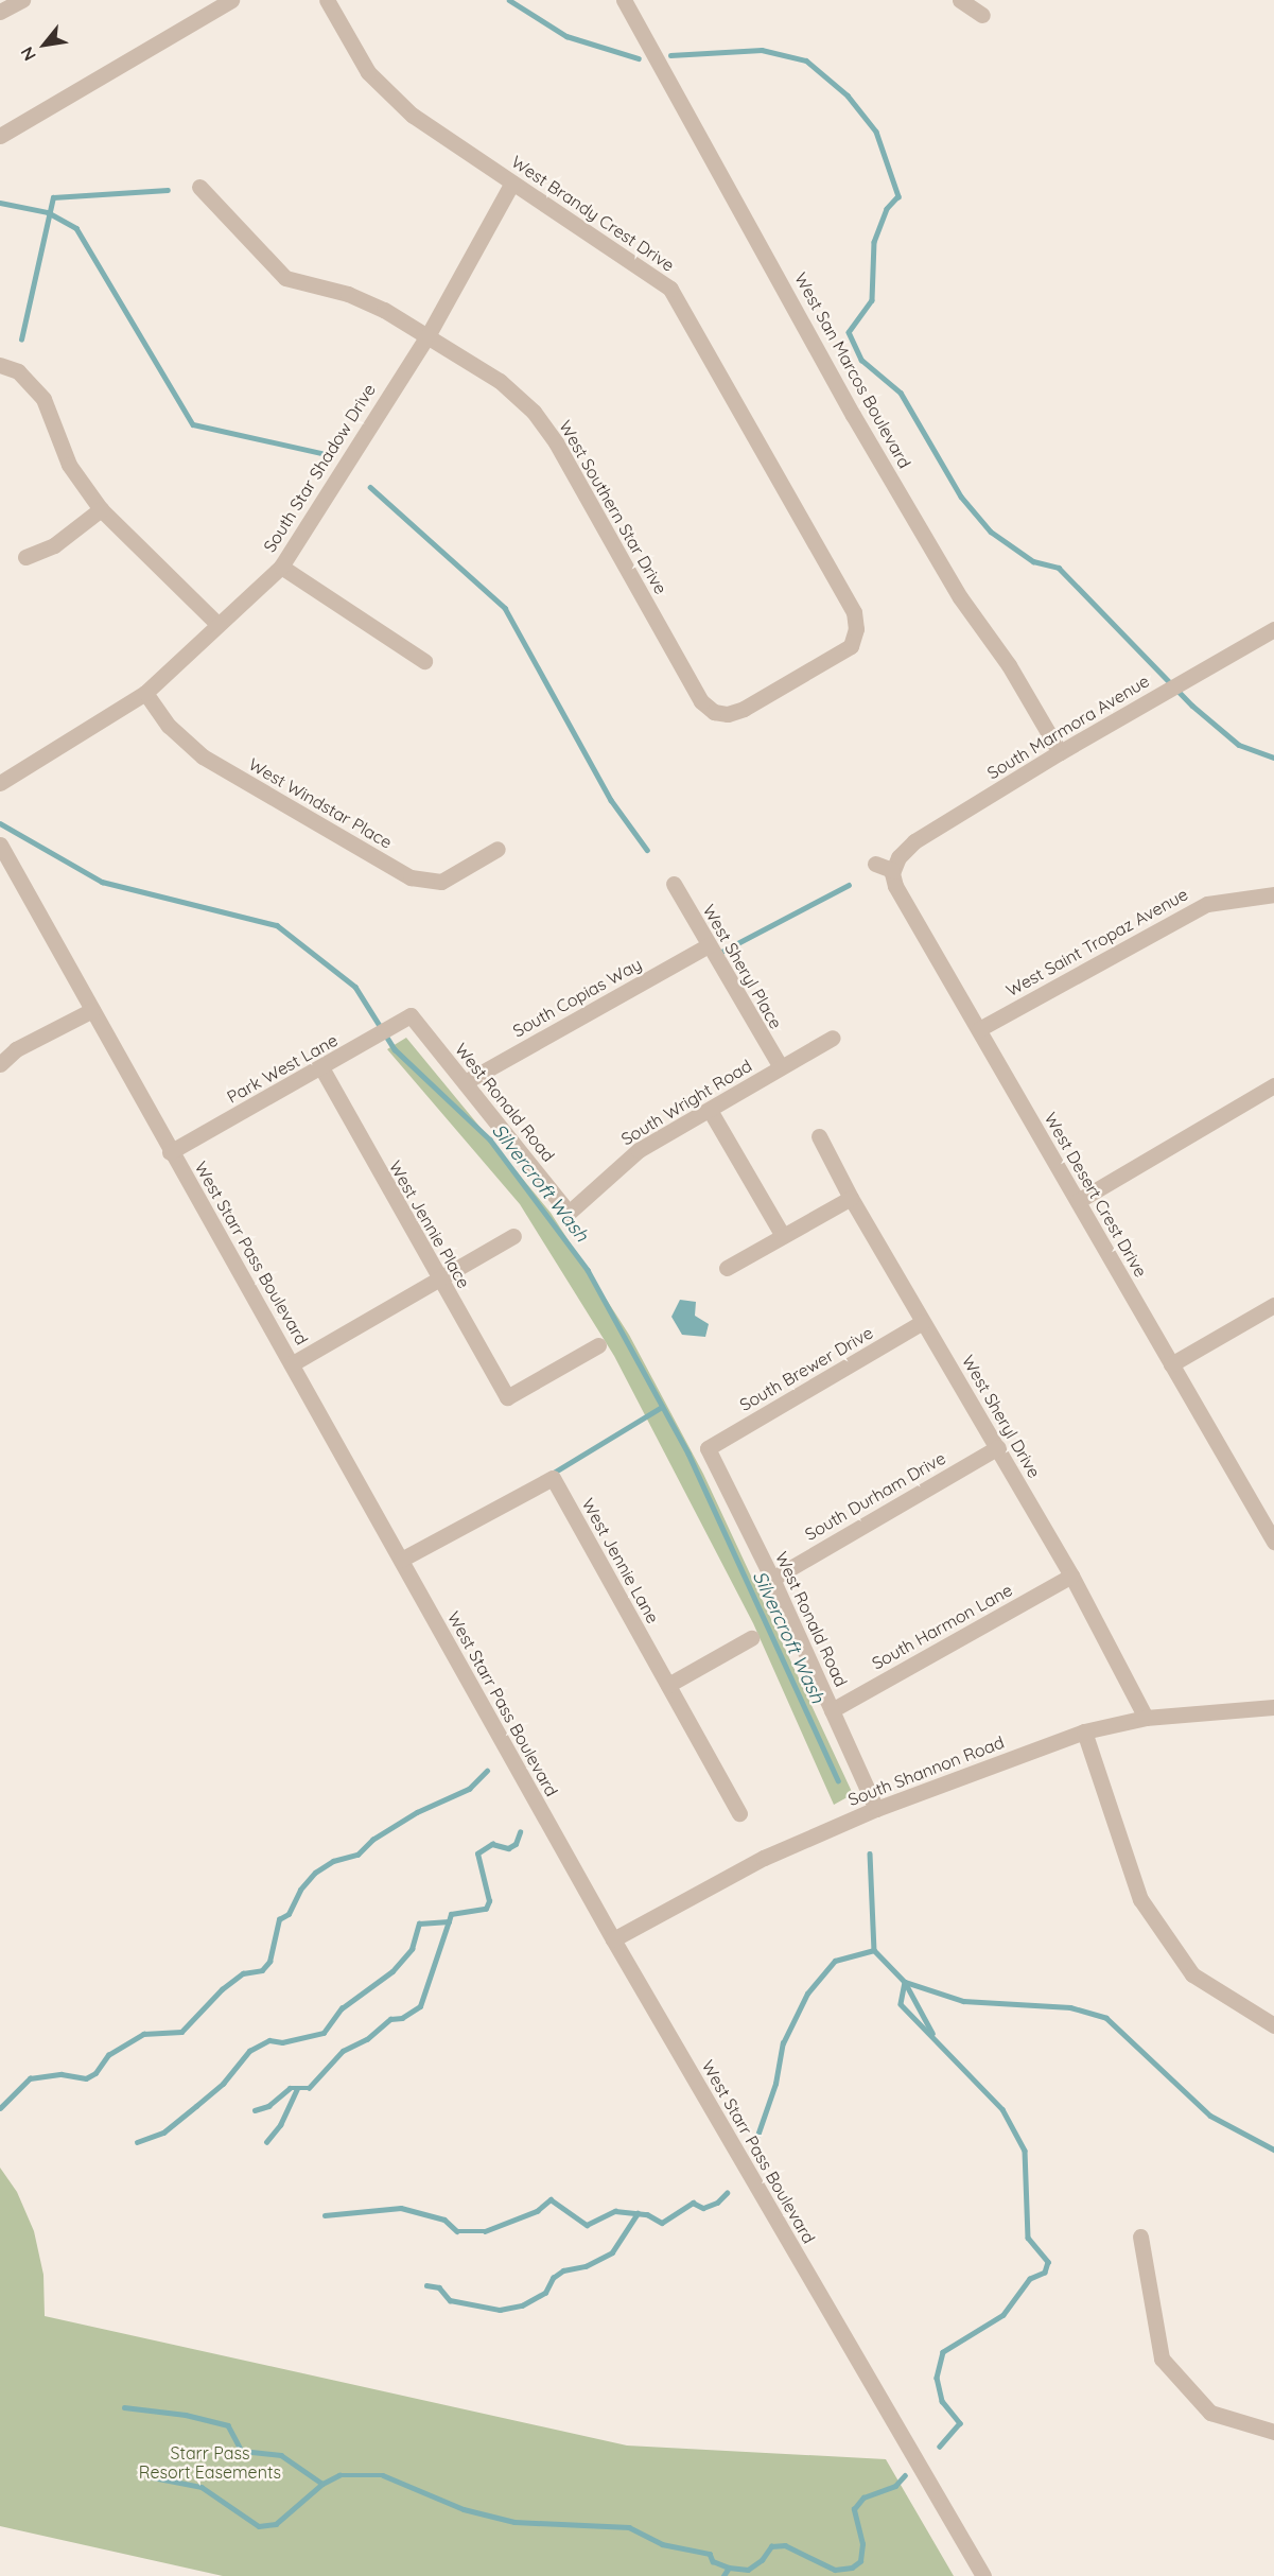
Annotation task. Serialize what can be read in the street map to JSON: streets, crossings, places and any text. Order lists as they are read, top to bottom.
{
  "streets": {
    "street": [
      "West Brandy Crest Drive",
      "West San Marcos Boulevard",
      "South Star Shadow Drive",
      "West Southern Star Drive",
      "South Marmora Avenue",
      "West Windstar Place",
      "West Saint Tropaz Avenue",
      "West Sheryl Place",
      "South Copias Way",
      "Park West Lane",
      "West Ronald Road",
      "South Wright Road",
      "West Desert Crest Drive",
      "West Jennie Place",
      "West Starr Pass Boulevard",
      "South Brewer Drive",
      "West Sheryl Drive",
      "South Durham Drive",
      "West Jennie Lane",
      "South Harmon Lane",
      "South Shannon Road"
    ]
  },
  "crossings": [
    ["West Brandy Crest Drive", "South Star Shadow Drive"],
    ["West Brandy Crest Drive", "West Southern Star Drive"],
    ["West San Marcos Boulevard", "South Marmora Avenue"],
    ["South Star Shadow Drive", "West Southern Star Drive"],
    ["South Star Shadow Drive", "West Windstar Place"],
    ["South Marmora Avenue", "West Desert Crest Drive"],
    ["West Saint Tropaz Avenue", "West Desert Crest Drive"],
    ["West Sheryl Place", "South Copias Way"],
    ["West Sheryl Place", "South Wright Road"],
    ["South Copias Way", "West Ronald Road"],
    ["Park West Lane", "West Ronald Road"],
    ["Park West Lane", "West Jennie Place"],
    ["Park West Lane", "West Starr Pass Boulevard"],
    ["West Ronald Road", "South Wright Road"],
    ["West Ronald Road", "South Brewer Drive"],
    ["West Ronald Road", "South Durham Drive"],
    ["West Ronald Road", "South Harmon Lane"],
    ["West Ronald Road", "South Shannon Road"],
    ["West Starr Pass Boulevard", "West Jennie Lane"],
    ["West Starr Pass Boulevard", "South Shannon Road"],
    ["South Brewer Drive", "West Sheryl Drive"],
    ["West Sheryl Drive", "South Durham Drive"],
    ["West Sheryl Drive", "South Harmon Lane"],
    ["West Sheryl Drive", "South Shannon Road"]
  ],
  "water": ["Silvercroft Wash"],
  "parks": ["Starr Pass Resort Easements"],
  "north": "bottom left"
}
